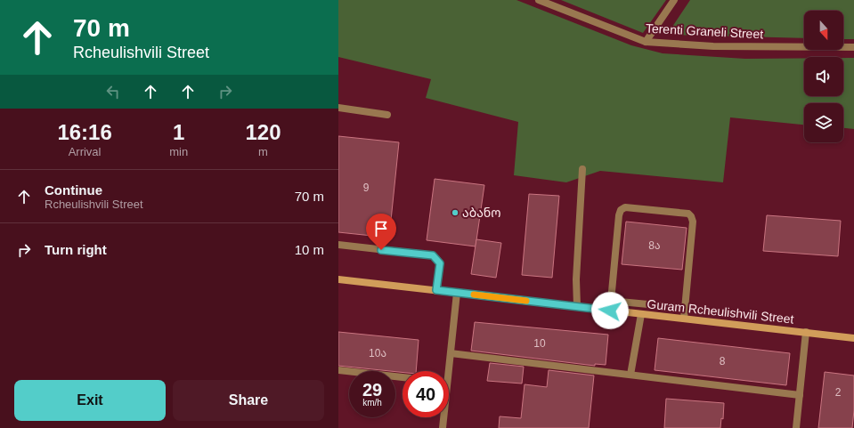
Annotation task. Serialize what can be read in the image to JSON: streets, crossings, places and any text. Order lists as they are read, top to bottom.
{
  "streets": {
    "street": ["Terenti Graneli Street", "Guram Rcheulishvili Street"]
  },
  "places": ["აბანო"],
  "house_numbers": [
    "9",
    "8ა",
    "10",
    "10ა",
    "8",
    "2"
  ],
  "north": "bottom",
  "page": {
    "turn": ["70 m", "Rcheulishvili Street"],
    "eta": [
      "16:16",
      "Arrival",
      "1",
      "min",
      "120",
      "m"
    ],
    "list": [
      {
        "name": "Continue",
        "note": "Rcheulishvili Street",
        "value": "70 m"
      },
      {
        "name": "Turn right",
        "value": "10 m"
      }
    ],
    "speed": "29 km/h",
    "limit": "40",
    "buttons": ["Exit", "Share"]
  }
}
